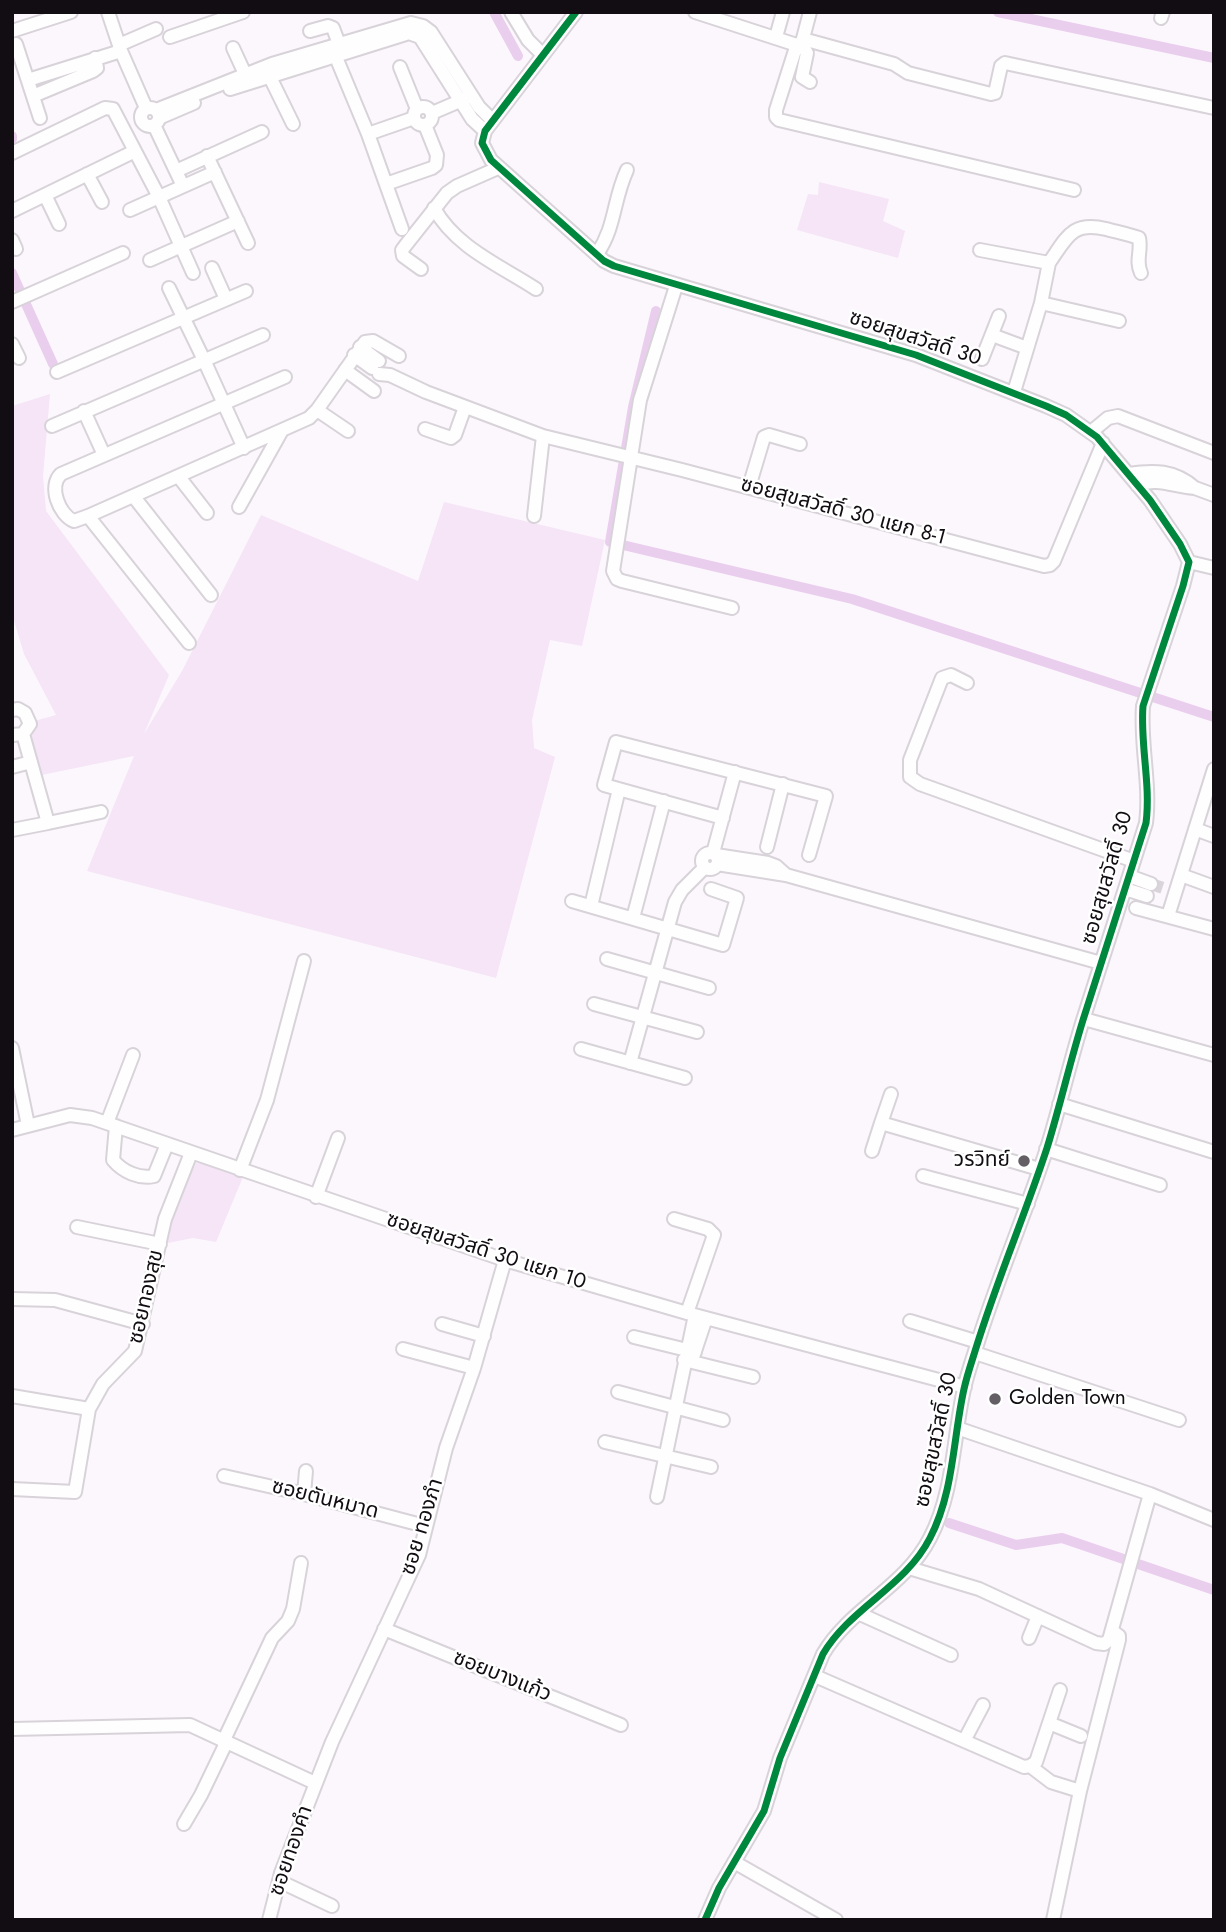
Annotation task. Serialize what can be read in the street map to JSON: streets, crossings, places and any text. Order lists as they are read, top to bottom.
{
  "streets": {
    "street": [
      "ซอยสุขสวัสดิ์ 30",
      "ซอยสุขสวัสดิ์ 30 แยก 8-1",
      "ซอยสุขสวัสดิ์ 30 แยก 10",
      "ซอยทองสุข",
      "ซอยตันหมาด",
      "ซอย ทองภํา",
      "ซอยบางแก้ว",
      "ซอยทองคำ"
    ]
  },
  "crossings": [
    ["ซอยสุขสวัสดิ์ 30", "ซอยสุขสวัสดิ์ 30 แยก 8-1"],
    ["ซอยสุขสวัสดิ์ 30", "ซอยสุขสวัสดิ์ 30 แยก 10"],
    ["ซอยสุขสวัสดิ์ 30 แยก 10", "ซอยทองสุข"],
    ["ซอยสุขสวัสดิ์ 30 แยก 10", "ซอย ทองภํา"],
    ["ซอยตันหมาด", "ซอย ทองภํา"],
    ["ซอย ทองภํา", "ซอยบางแก้ว"],
    ["ซอย ทองภํา", "ซอยทองคำ"]
  ],
  "places": ["วรวิทย์", "Golden Town"]
}
